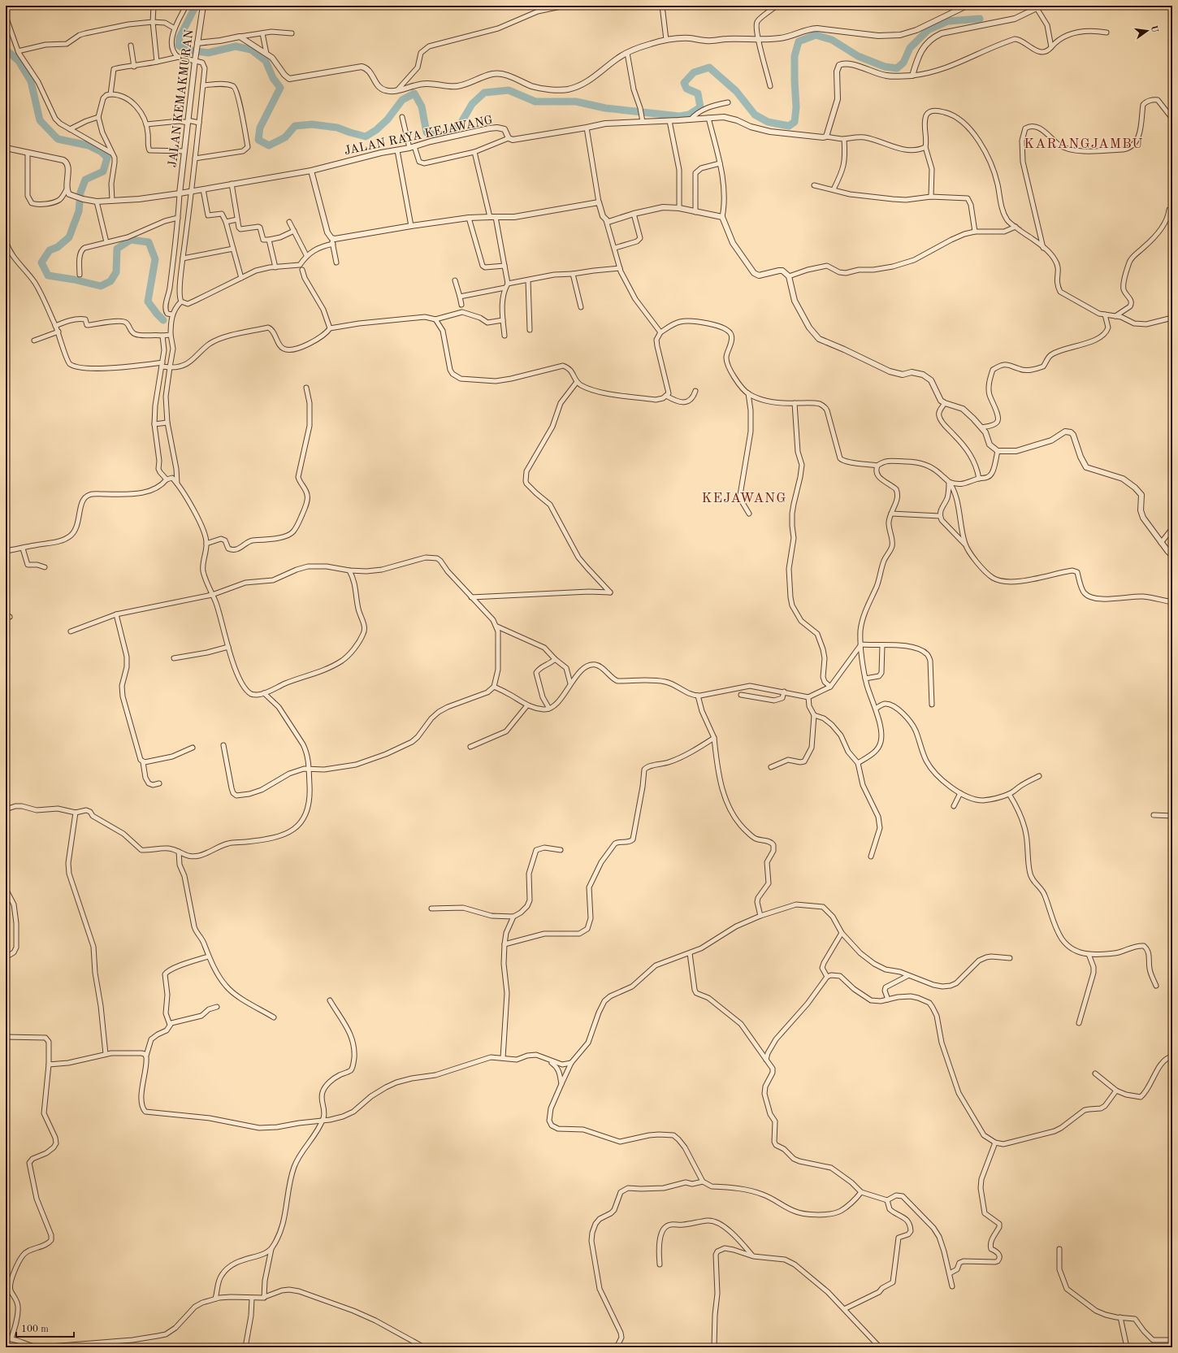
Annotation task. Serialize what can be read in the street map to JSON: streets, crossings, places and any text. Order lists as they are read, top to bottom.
{
  "streets": {
    "street": ["JALAN KEMAKMURAN", "JALAN RAYA KEJAWANG"]
  },
  "crossings": [
    ["JALAN KEMAKMURAN", "JALAN RAYA KEJAWANG"]
  ],
  "districts": ["KARANGJAMBU", "KEJAWANG"],
  "scale_bar": "100 m",
  "north": "right"
}
